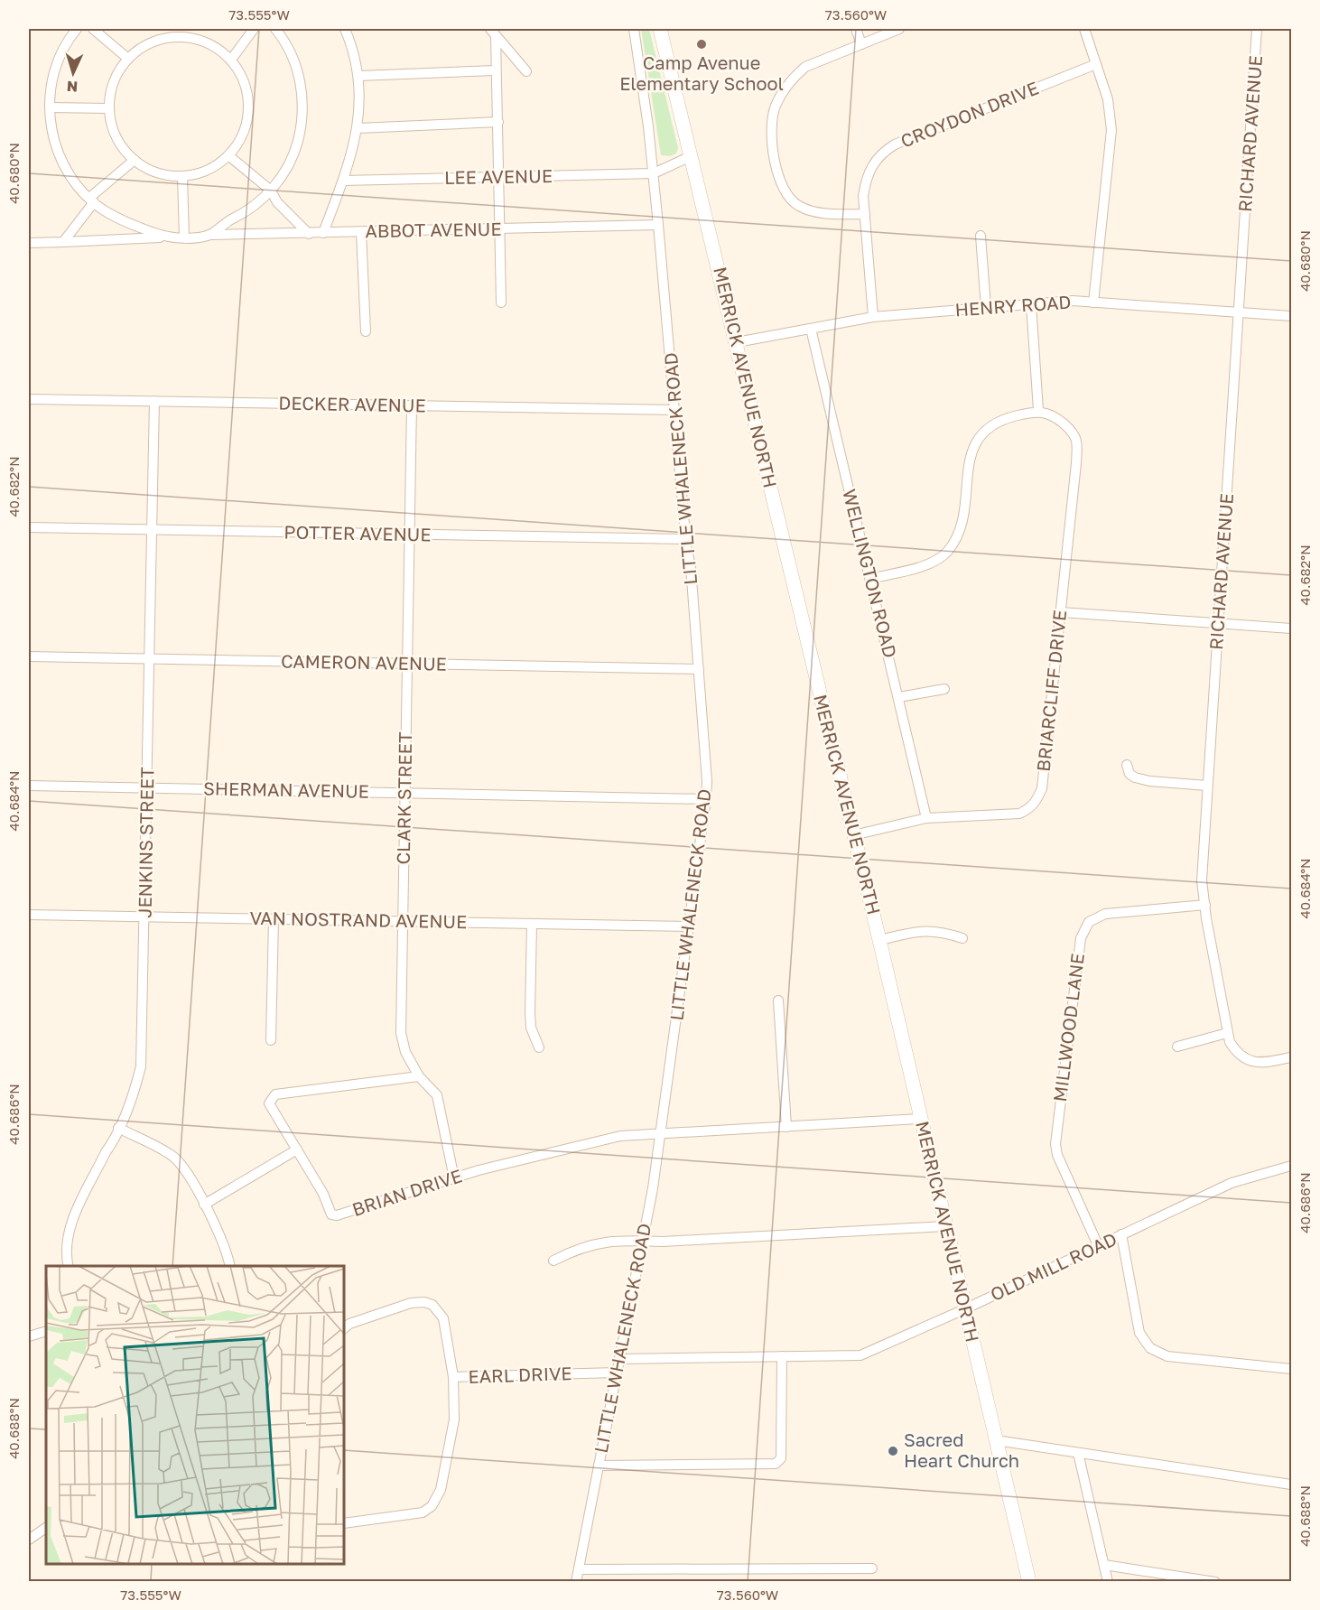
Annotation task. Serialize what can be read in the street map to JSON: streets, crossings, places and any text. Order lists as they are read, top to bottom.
{
  "streets": {
    "main road": ["MERRICK AVENUE NORTH"],
    "street": [
      "CROYDON DRIVE",
      "RICHARD AVENUE",
      "LEE AVENUE",
      "ABBOT AVENUE",
      "HENRY ROAD",
      "DECKER AVENUE",
      "LITTLE WHALENECK ROAD",
      "POTTER AVENUE",
      "WELLINGTON ROAD",
      "CAMERON AVENUE",
      "BRIARCLIFF DRIVE",
      "SHERMAN AVENUE",
      "CLARK STREET",
      "JENKINS STREET",
      "VAN NOSTRAND AVENUE",
      "MILLWOOD LANE",
      "BRIAN DRIVE",
      "OLD MILL ROAD",
      "EARL DRIVE"
    ]
  },
  "crossings": [
    ["CROYDON DRIVE", "HENRY ROAD"],
    ["RICHARD AVENUE", "HENRY ROAD"],
    ["RICHARD AVENUE", "MILLWOOD LANE"],
    ["LEE AVENUE", "LITTLE WHALENECK ROAD"],
    ["ABBOT AVENUE", "LITTLE WHALENECK ROAD"],
    ["HENRY ROAD", "MERRICK AVENUE NORTH"],
    ["HENRY ROAD", "WELLINGTON ROAD"],
    ["MERRICK AVENUE NORTH", "BRIARCLIFF DRIVE"],
    ["MERRICK AVENUE NORTH", "BRIAN DRIVE"],
    ["MERRICK AVENUE NORTH", "OLD MILL ROAD"],
    ["DECKER AVENUE", "LITTLE WHALENECK ROAD"],
    ["DECKER AVENUE", "CLARK STREET"],
    ["DECKER AVENUE", "JENKINS STREET"],
    ["LITTLE WHALENECK ROAD", "POTTER AVENUE"],
    ["LITTLE WHALENECK ROAD", "CAMERON AVENUE"],
    ["LITTLE WHALENECK ROAD", "SHERMAN AVENUE"],
    ["LITTLE WHALENECK ROAD", "VAN NOSTRAND AVENUE"],
    ["LITTLE WHALENECK ROAD", "BRIAN DRIVE"],
    ["LITTLE WHALENECK ROAD", "OLD MILL ROAD"],
    ["LITTLE WHALENECK ROAD", "EARL DRIVE"],
    ["POTTER AVENUE", "CLARK STREET"],
    ["POTTER AVENUE", "JENKINS STREET"],
    ["WELLINGTON ROAD", "BRIARCLIFF DRIVE"],
    ["CAMERON AVENUE", "CLARK STREET"],
    ["CAMERON AVENUE", "JENKINS STREET"],
    ["SHERMAN AVENUE", "CLARK STREET"],
    ["SHERMAN AVENUE", "JENKINS STREET"],
    ["CLARK STREET", "VAN NOSTRAND AVENUE"],
    ["CLARK STREET", "BRIAN DRIVE"],
    ["JENKINS STREET", "VAN NOSTRAND AVENUE"],
    ["MILLWOOD LANE", "OLD MILL ROAD"]
  ],
  "places": ["Camp Avenue Elementary School", "Sacred Heart Church"],
  "north": "bottom",
  "coordinates": [
    "73.555°W",
    "73.560°W",
    "40.680°N",
    "40.682°N",
    "40.684°N",
    "40.686°N",
    "40.688°N"
  ]
}
